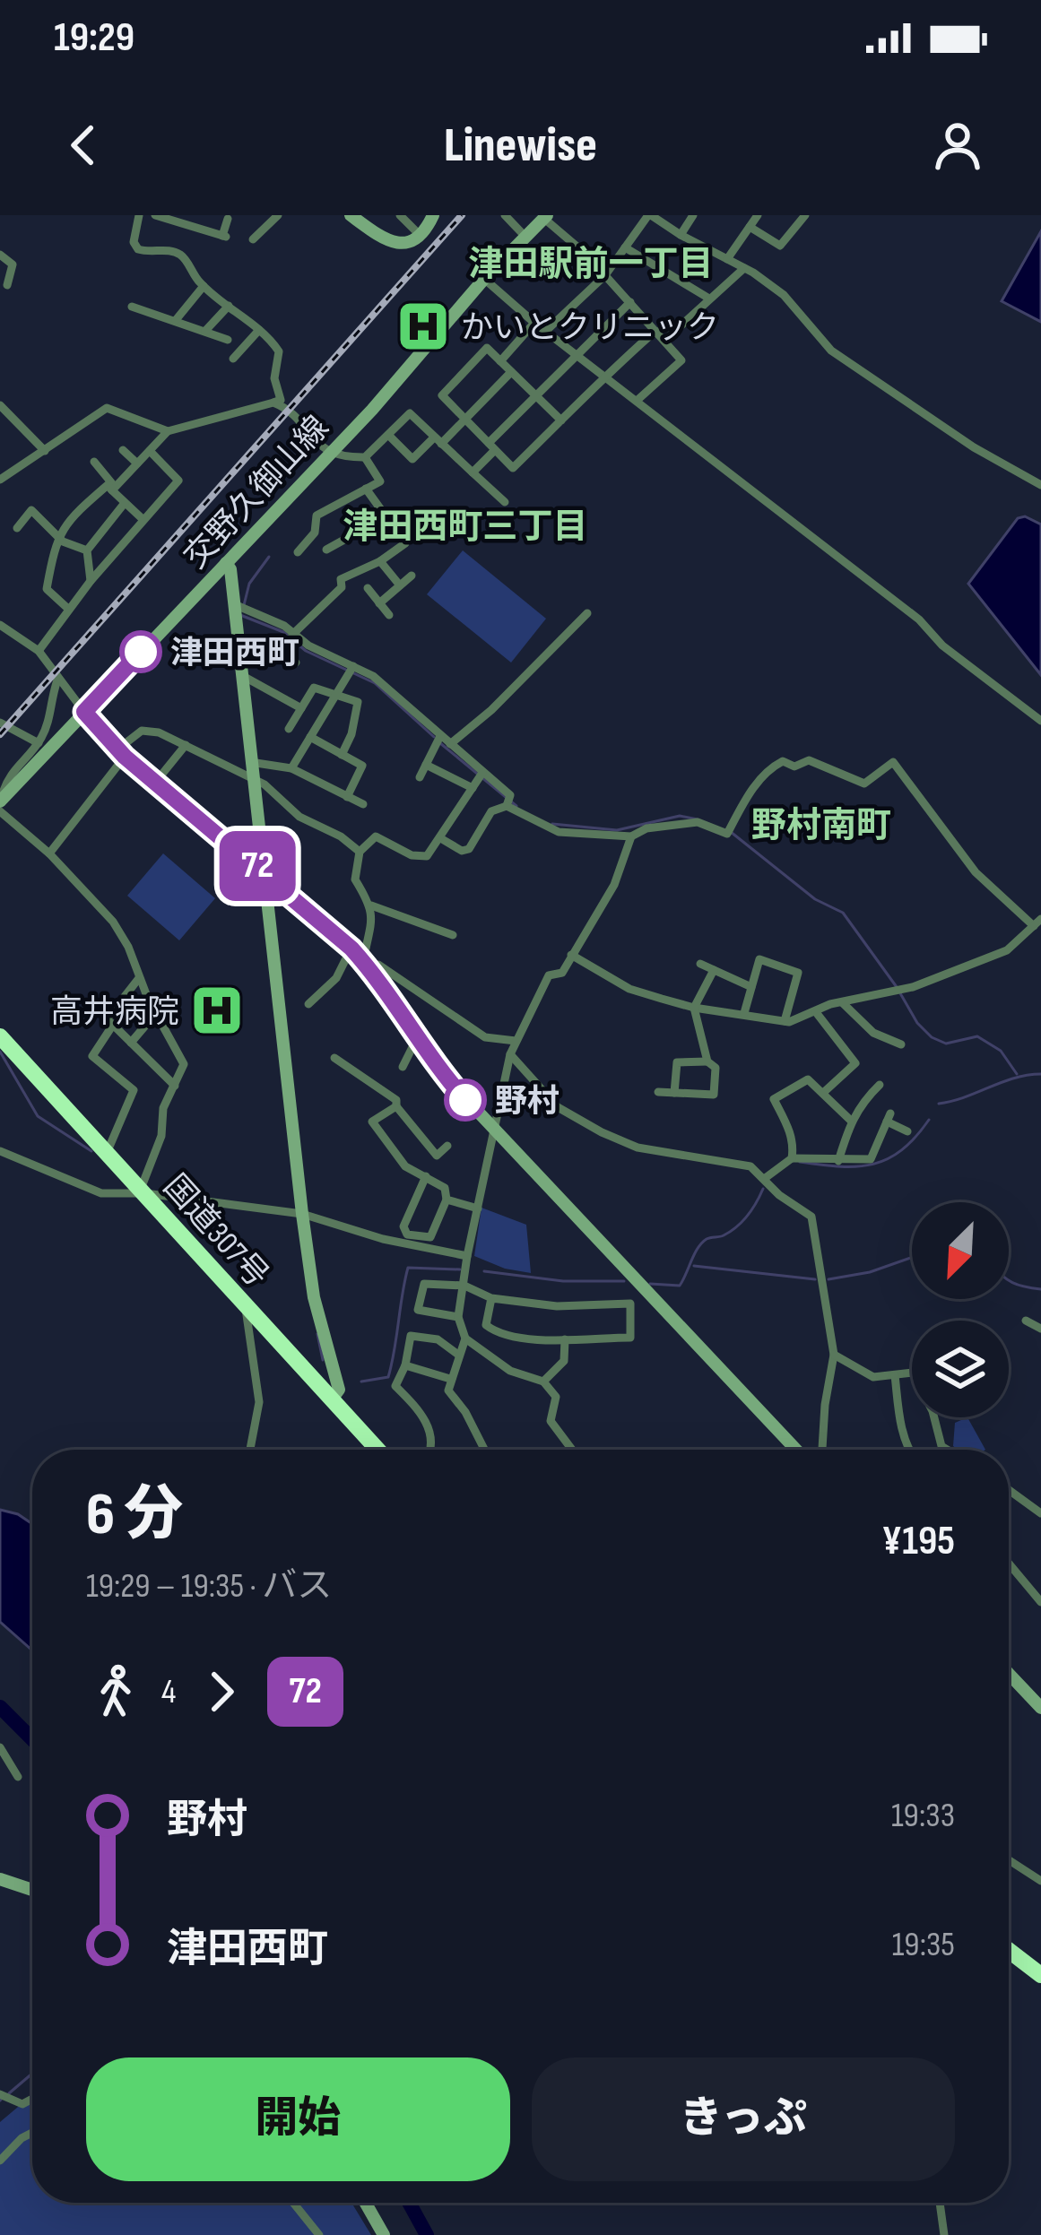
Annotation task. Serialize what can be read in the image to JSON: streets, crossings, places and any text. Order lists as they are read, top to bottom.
{
  "streets": {
    "highway": ["国道307号"],
    "street": ["交野久御山線"]
  },
  "districts": ["津田駅前一丁目", "津田西町三丁目", "野村南町"],
  "places": {
    "hospital": ["かいとクリニック", "高井病院"],
    "other": ["津田西町", "野村"]
  },
  "lines": ["bus line 72"],
  "north": "bottom left",
  "page": {
    "status": "19:29",
    "header": "Linewise",
    "on_map": "72",
    "heading": ["6 分", "19:29 – 19:35 · バス", "¥195"],
    "legs": ["4", "72"],
    "list": [
      {
        "name": "野村",
        "value": "19:33"
      },
      {
        "name": "津田西町",
        "value": "19:35"
      }
    ],
    "buttons": ["開始", "きっぷ"]
  }
}
